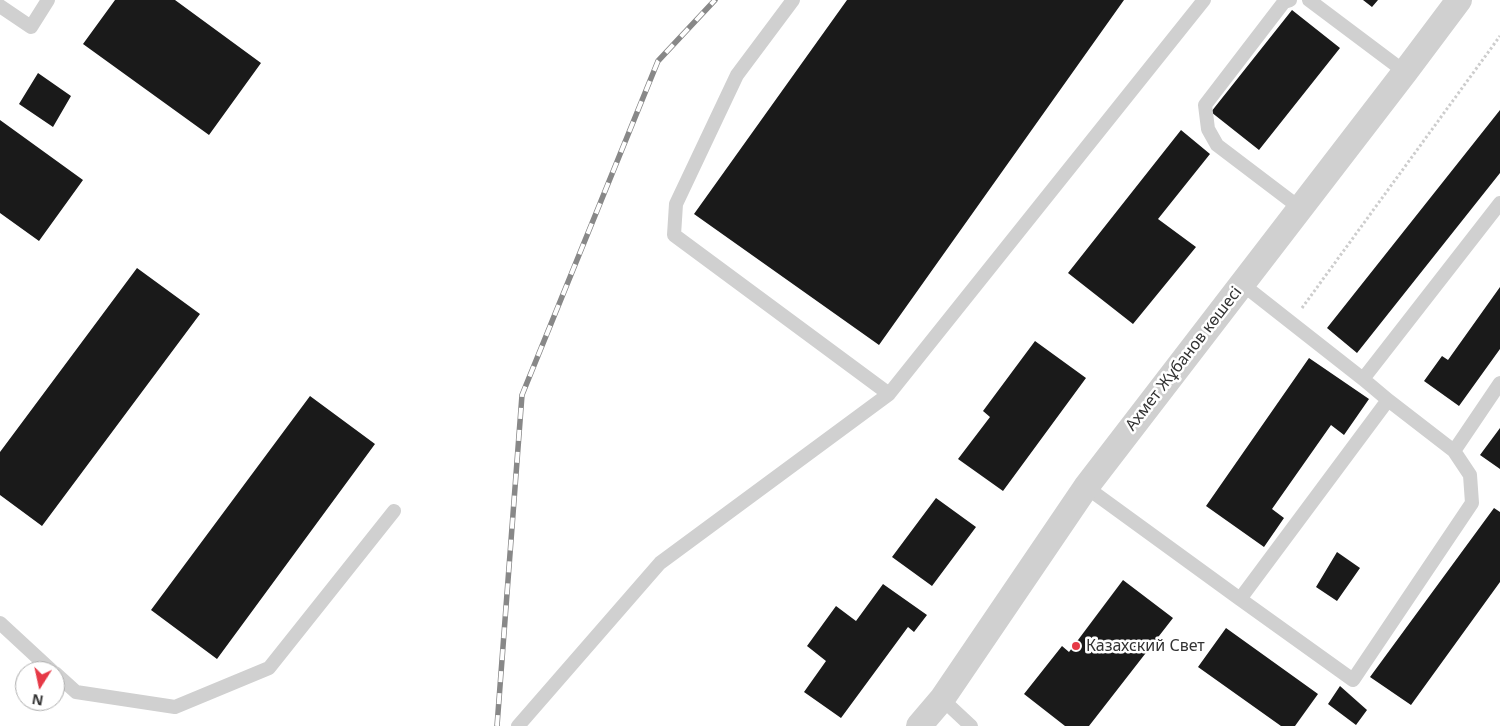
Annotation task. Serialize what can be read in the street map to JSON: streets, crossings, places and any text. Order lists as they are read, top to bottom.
{
  "streets": {
    "street": ["Ахмет Жұбанов көшесі"]
  },
  "places": ["Казахский Свет"],
  "north": "bottom"
}
